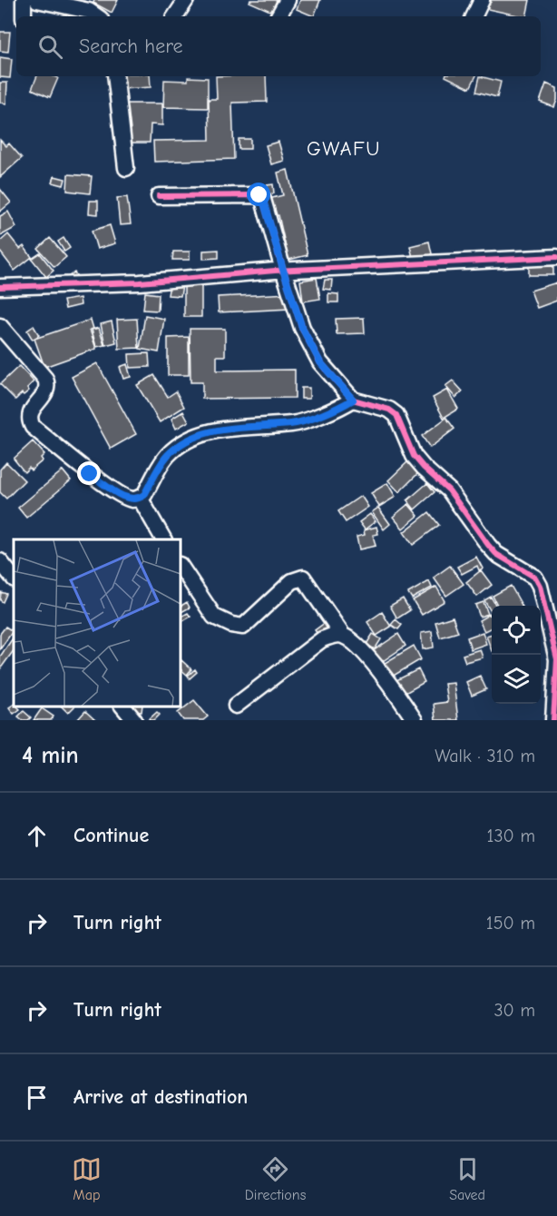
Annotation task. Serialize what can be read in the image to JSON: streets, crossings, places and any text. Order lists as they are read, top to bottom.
{
  "districts": ["GWAFU"],
  "page": {
    "search": "Search here",
    "heading": ["4 min", "Walk · 310 m"],
    "list": [
      ["Continue", "130 m"],
      ["Turn right", "150 m"],
      ["Turn right", "30 m"],
      "Arrive at destination"
    ],
    "nav": ["Map", "Directions", "Saved"]
  }
}
